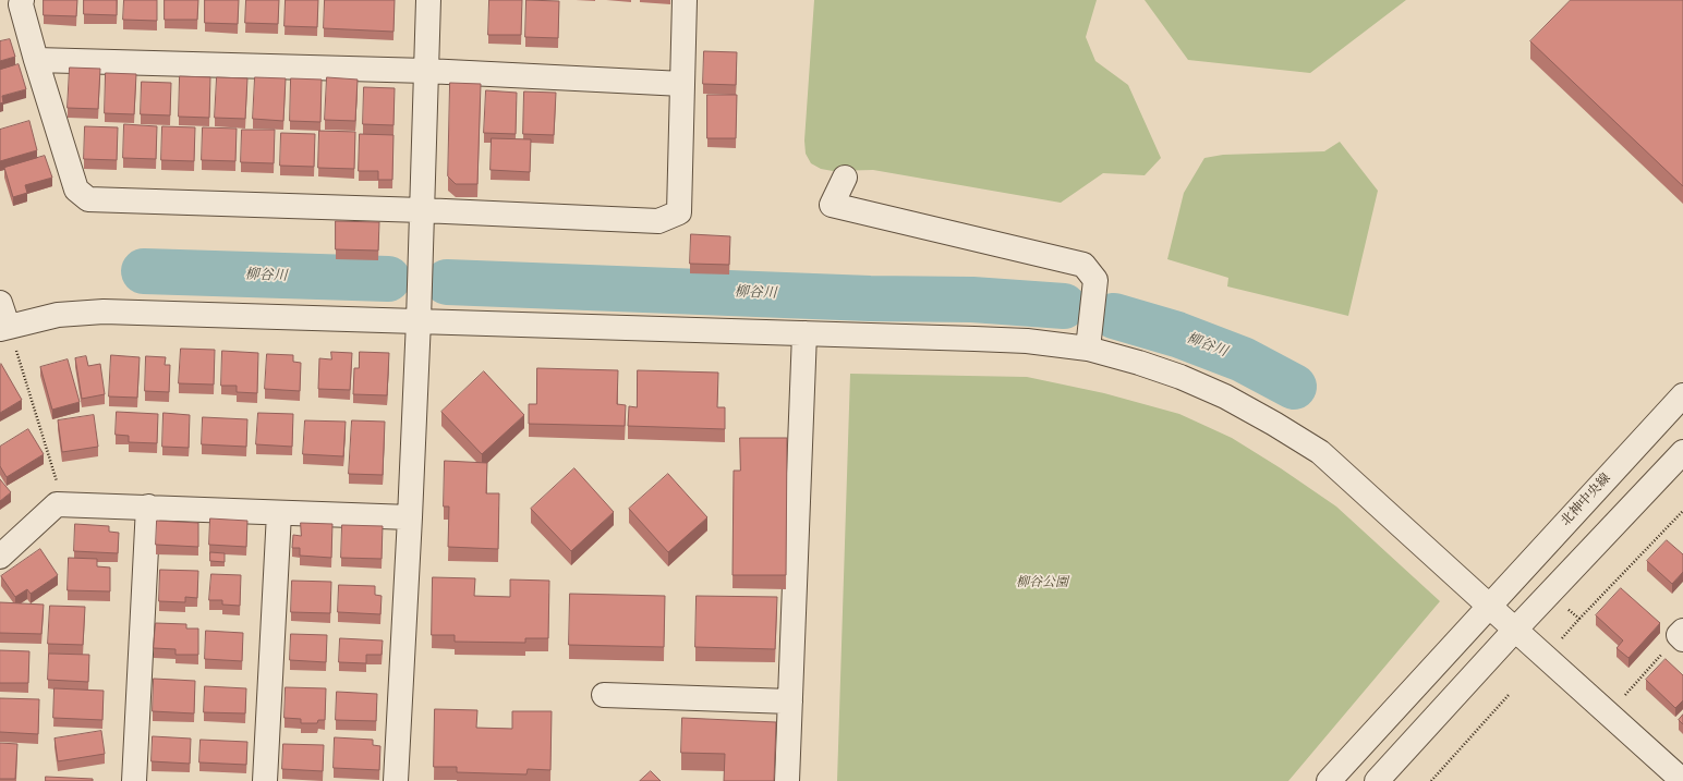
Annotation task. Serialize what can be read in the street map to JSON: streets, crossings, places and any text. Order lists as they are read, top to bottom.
{
  "streets": {
    "street": ["北神中央線"]
  },
  "water": ["柳谷川"],
  "parks": ["柳谷公園"]
}
